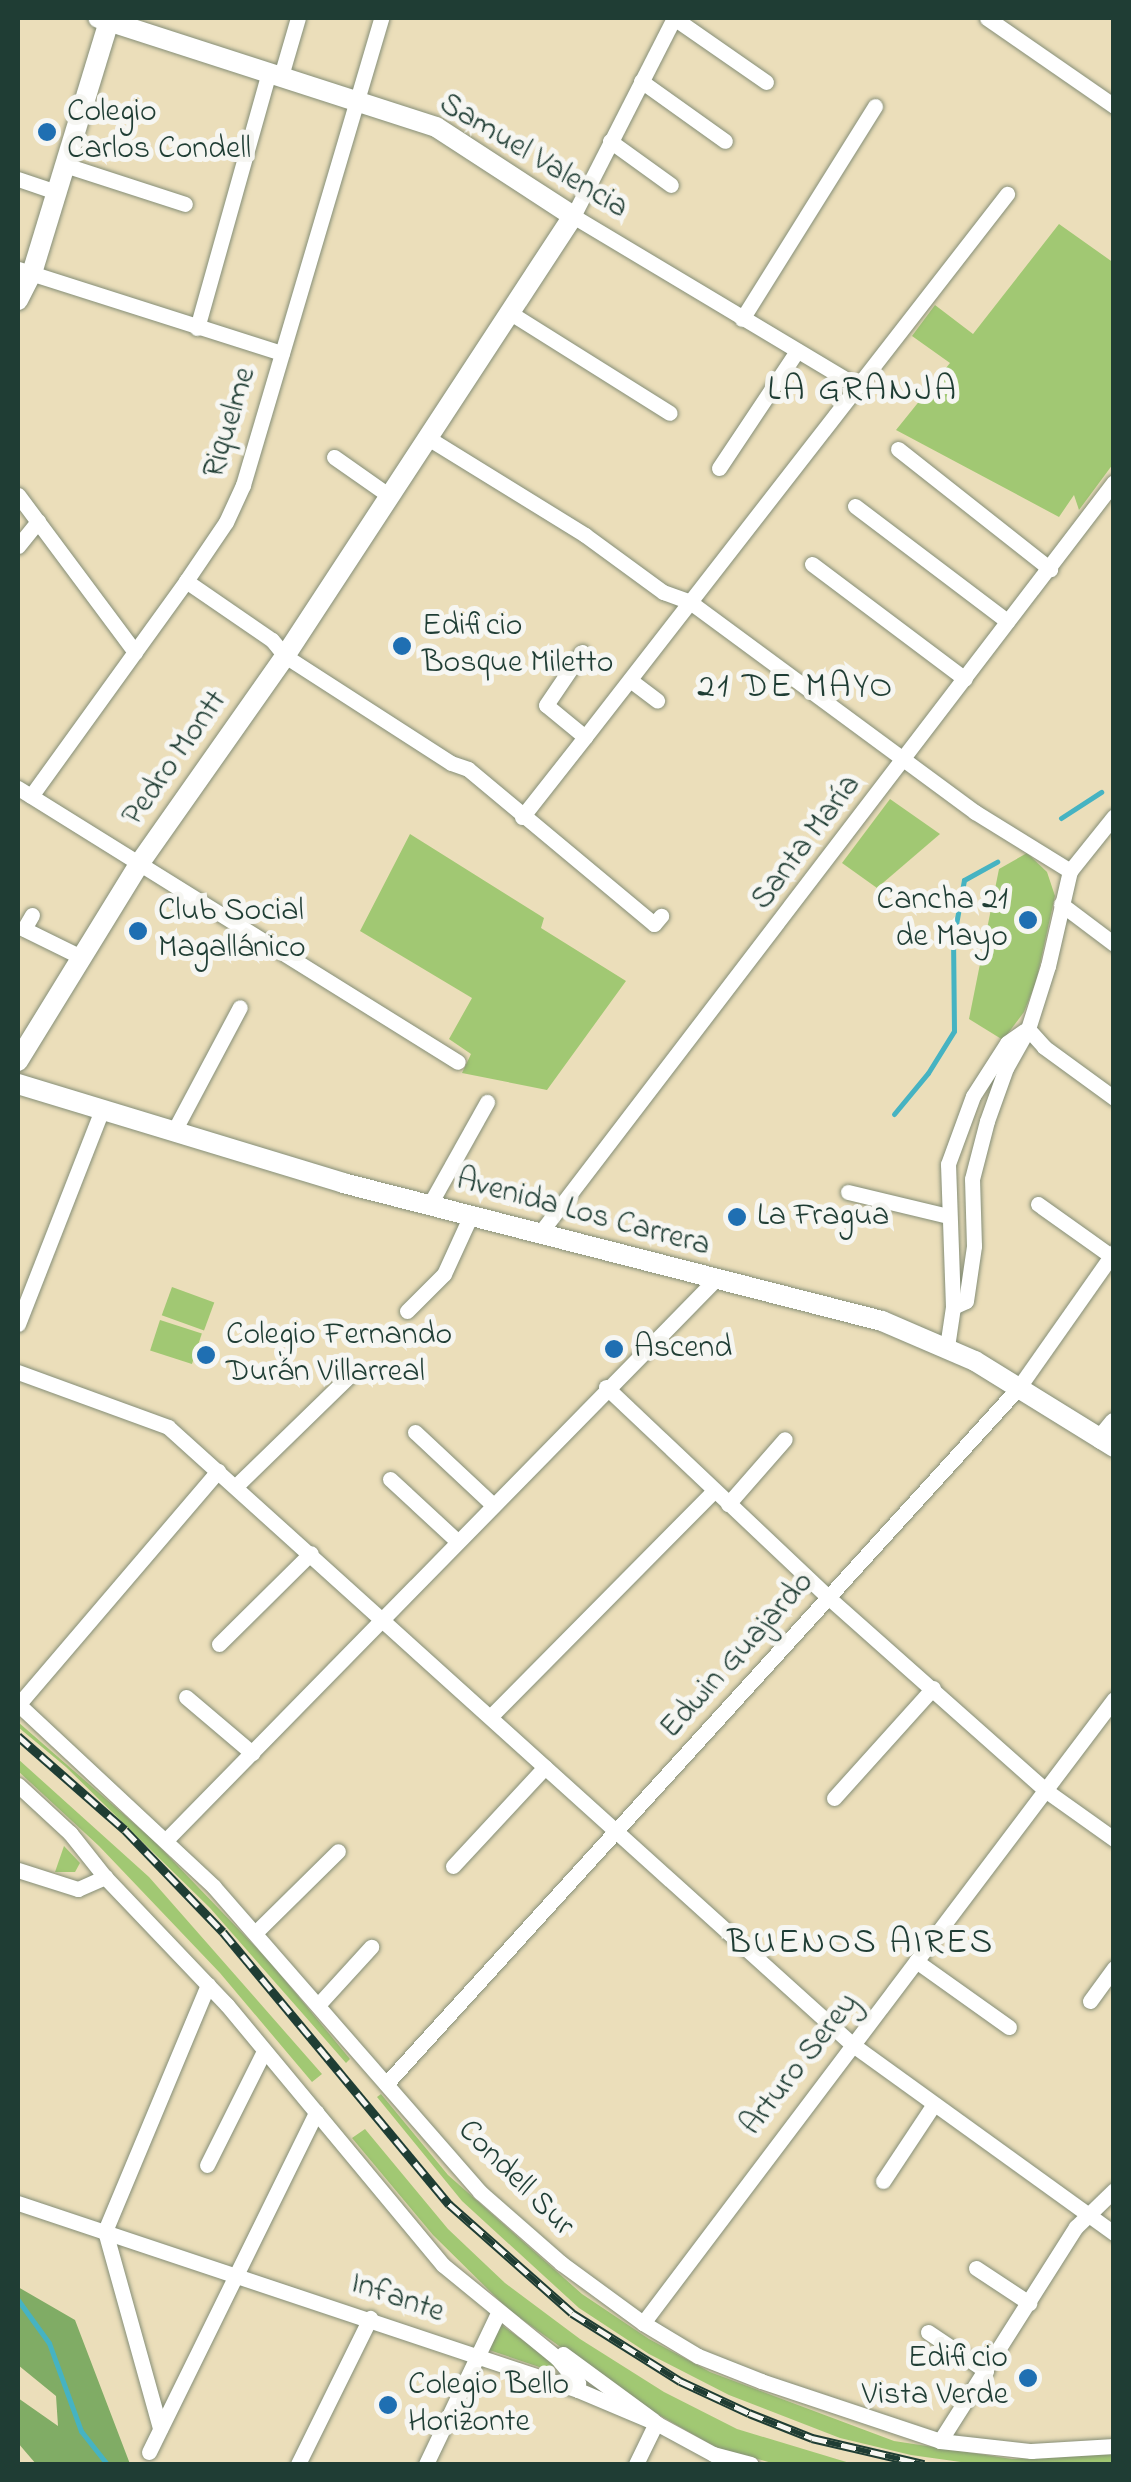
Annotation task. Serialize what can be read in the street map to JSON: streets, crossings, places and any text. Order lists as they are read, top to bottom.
{
  "streets": {
    "main road": ["Samuel Valencia", "Pedro Montt", "Avenida Los Carrera"],
    "street": [
      "Riquelme",
      "Santa María",
      "Edwin Guajardo",
      "Arturo Serey",
      "Condell Sur",
      "Infante"
    ]
  },
  "crossings": [
    ["Samuel Valencia", "Riquelme"],
    ["Samuel Valencia", "Pedro Montt"],
    ["Santa María", "Avenida Los Carrera"],
    ["Avenida Los Carrera", "Edwin Guajardo"],
    ["Edwin Guajardo", "Condell Sur"],
    ["Arturo Serey", "Condell Sur"]
  ],
  "districts": ["LA GRANJA", "21 DE MAYO", "BUENOS AIRES"],
  "places": [
    "Colegio Carlos Condell",
    "Edificio Bosque Miletto",
    "Cancha 21 de Mayo",
    "Club Social Magallánico",
    "La Fragua",
    "Ascend",
    "Colegio Fernando Durán Villarreal",
    "Edificio Vista Verde",
    "Colegio Bello Horizonte"
  ]
}
